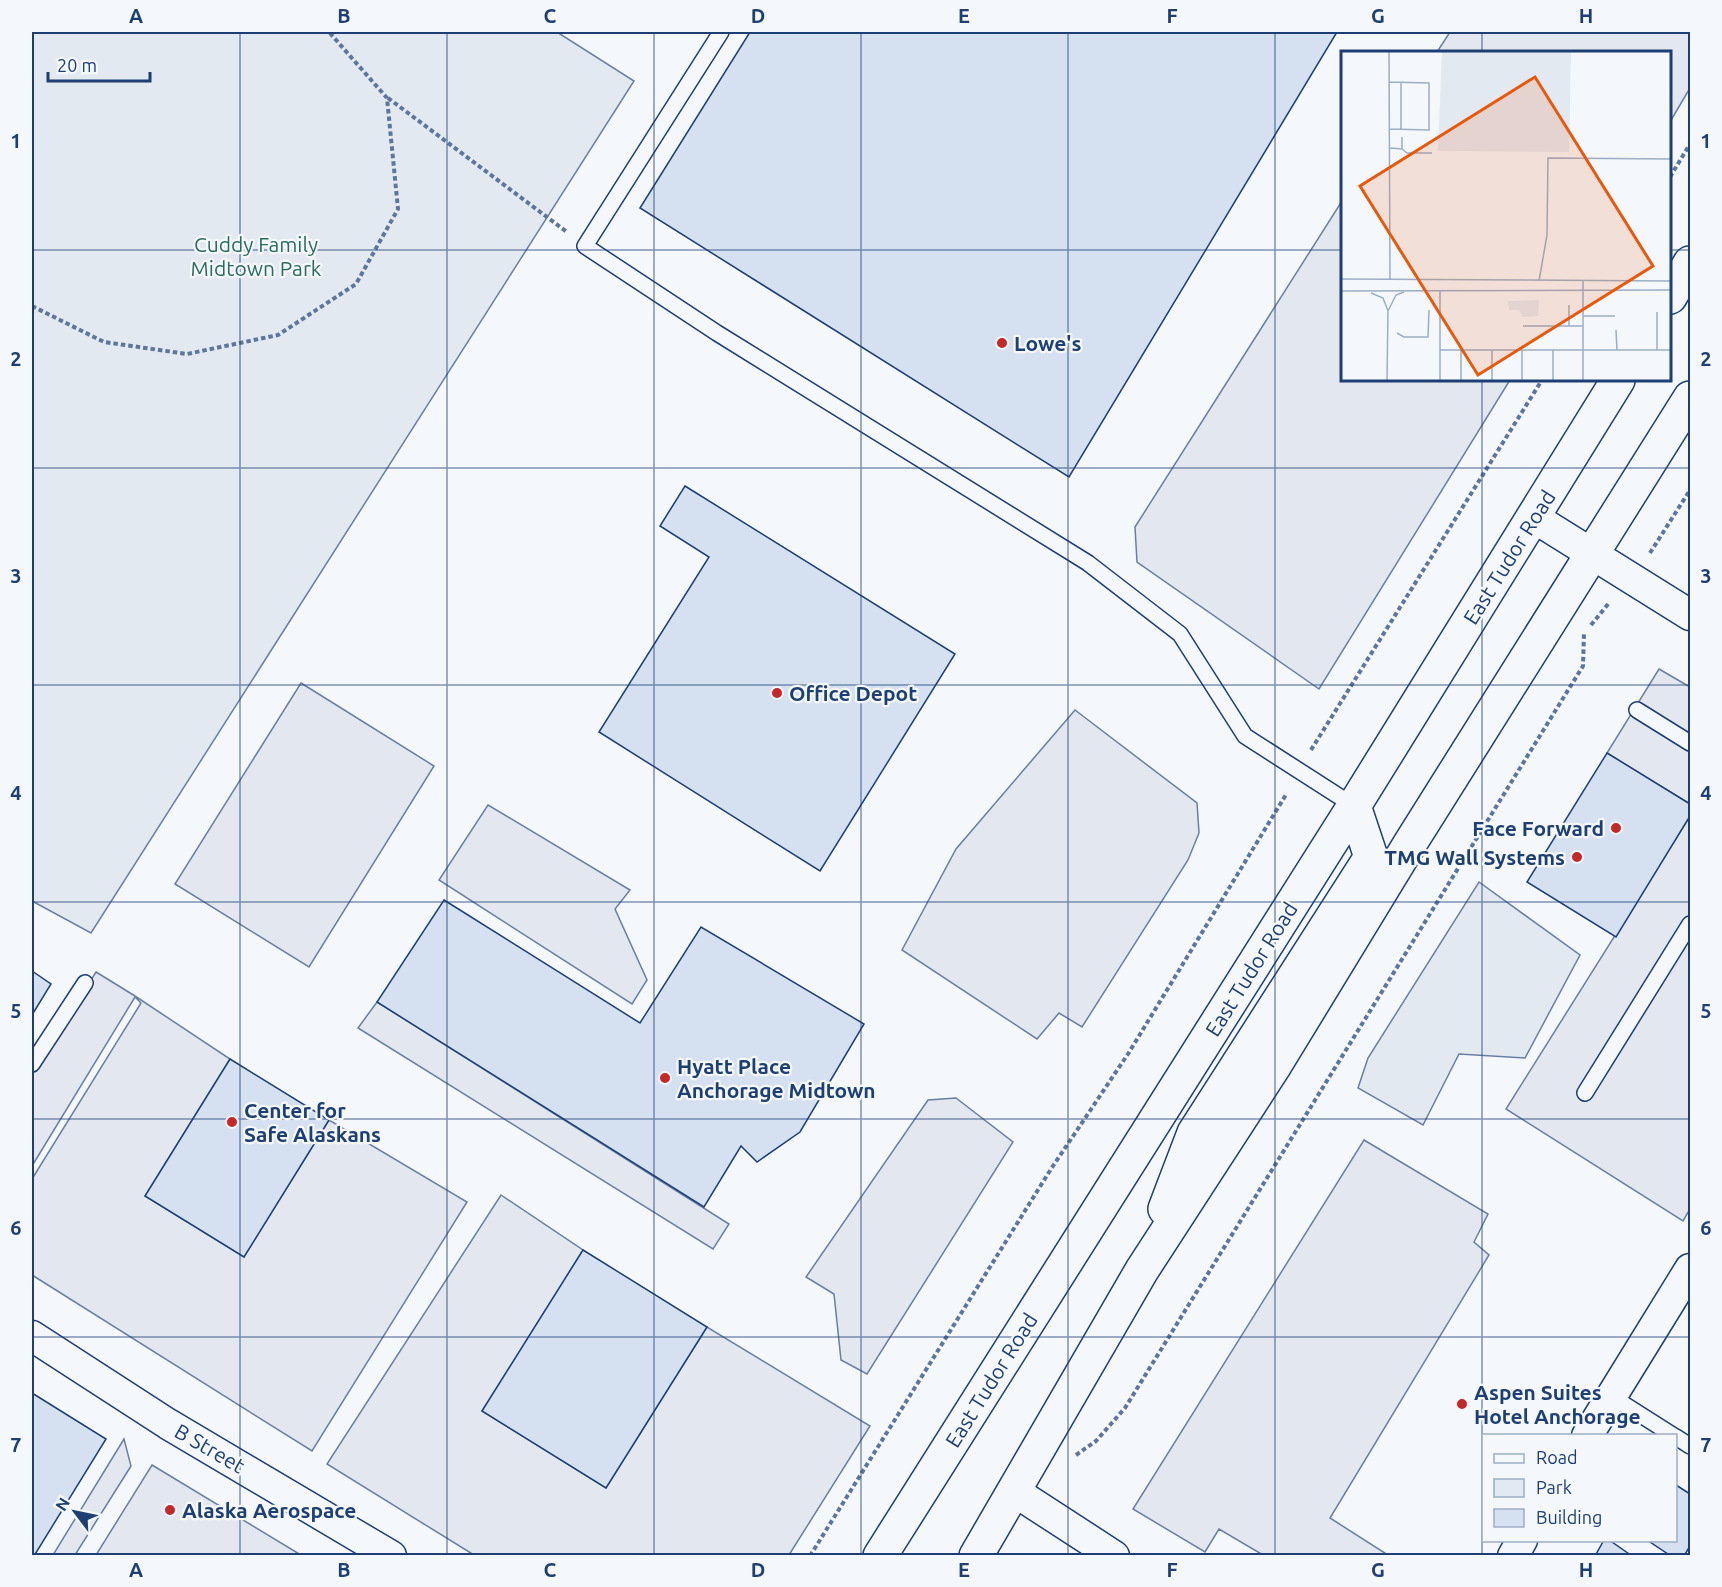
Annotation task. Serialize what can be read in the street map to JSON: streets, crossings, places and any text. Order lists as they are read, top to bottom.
{
  "streets": {
    "main road": ["East Tudor Road"],
    "street": ["B Street"]
  },
  "parks": ["Cuddy Family Midtown Park"],
  "places": [
    "Lowe's",
    "Office Depot",
    "Face Forward",
    "TMG Wall Systems",
    "Hyatt Place Anchorage Midtown",
    "Center for Safe Alaskans",
    "Aspen Suites Hotel Anchorage",
    "Alaska Aerospace"
  ],
  "legend": ["Road", "Park", "Building"],
  "scale_bar": "20 m",
  "north": "top left",
  "grid": {
    "columns": [
      "A",
      "B",
      "C",
      "D",
      "E",
      "F",
      "G",
      "H"
    ],
    "rows": [
      "1",
      "2",
      "3",
      "4",
      "5",
      "6",
      "7"
    ]
  }
}
